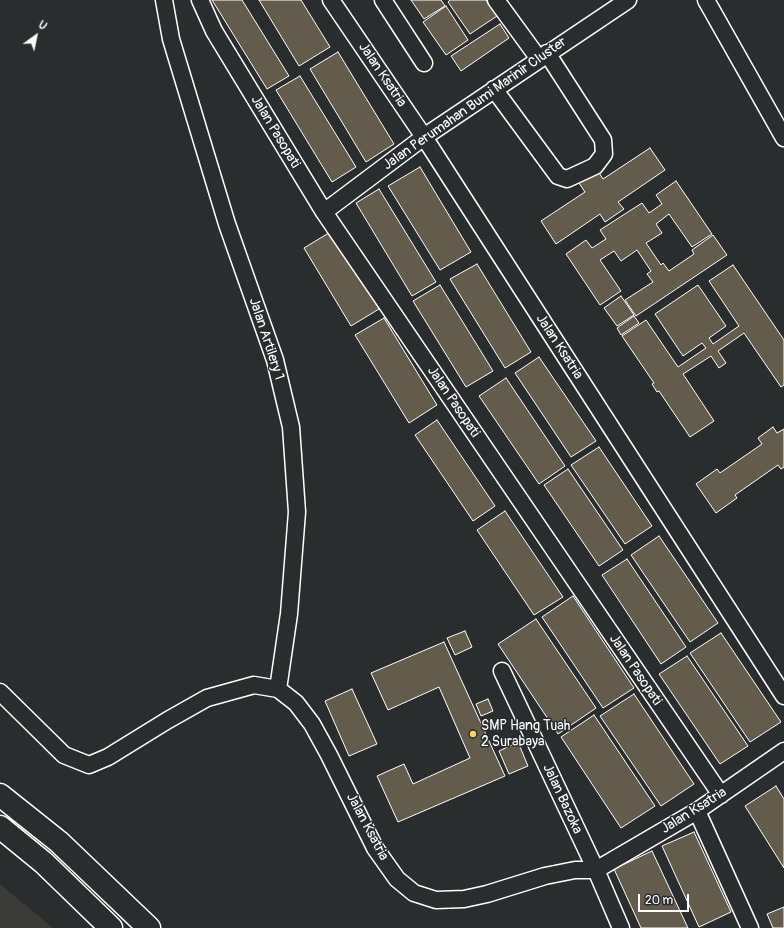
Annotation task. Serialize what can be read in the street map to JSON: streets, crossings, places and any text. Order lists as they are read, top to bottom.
{
  "streets": {
    "street": [
      "Jalan Ksatria",
      "Jalan Perumahan Bumi Marinir Cluster",
      "Jalan Pasopati",
      "Jalan Artilery 1",
      "Jalan Bazoka"
    ]
  },
  "crossings": [
    ["Jalan Ksatria", "Jalan Perumahan Bumi Marinir Cluster"],
    ["Jalan Ksatria", "Jalan Pasopati"],
    ["Jalan Ksatria", "Jalan Artilery 1"],
    ["Jalan Ksatria", "Jalan Bazoka"],
    ["Jalan Perumahan Bumi Marinir Cluster", "Jalan Pasopati"]
  ],
  "places": ["SMP Hang Tuah 2 Surabaya"],
  "scale_bar": "20 m",
  "north": "top right"
}
